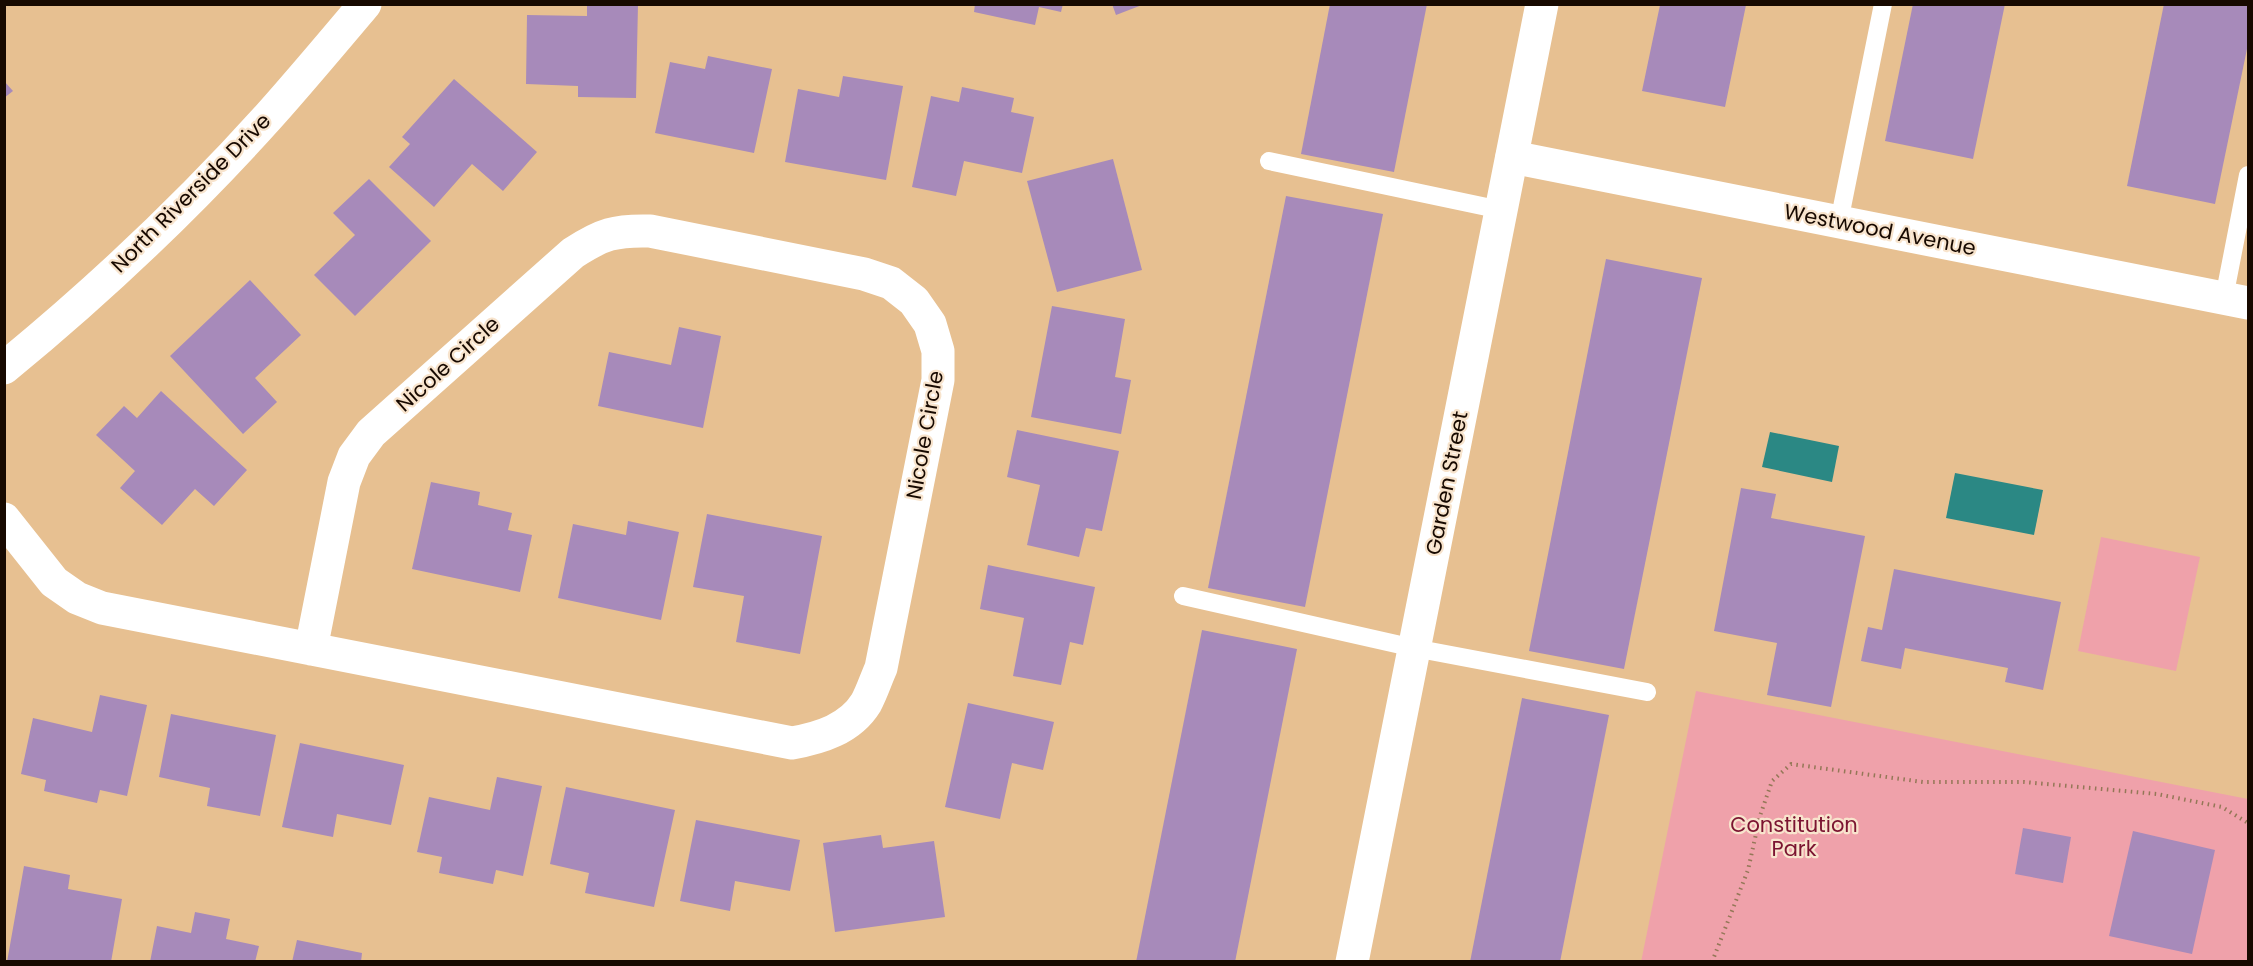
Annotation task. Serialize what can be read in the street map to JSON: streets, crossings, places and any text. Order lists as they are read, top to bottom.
{
  "streets": {
    "street": [
      "North Riverside Drive",
      "Westwood Avenue",
      "Nicole Circle",
      "Garden Street"
    ]
  },
  "crossings": [
    ["Westwood Avenue", "Garden Street"]
  ],
  "parks": ["Constitution Park"]
}
